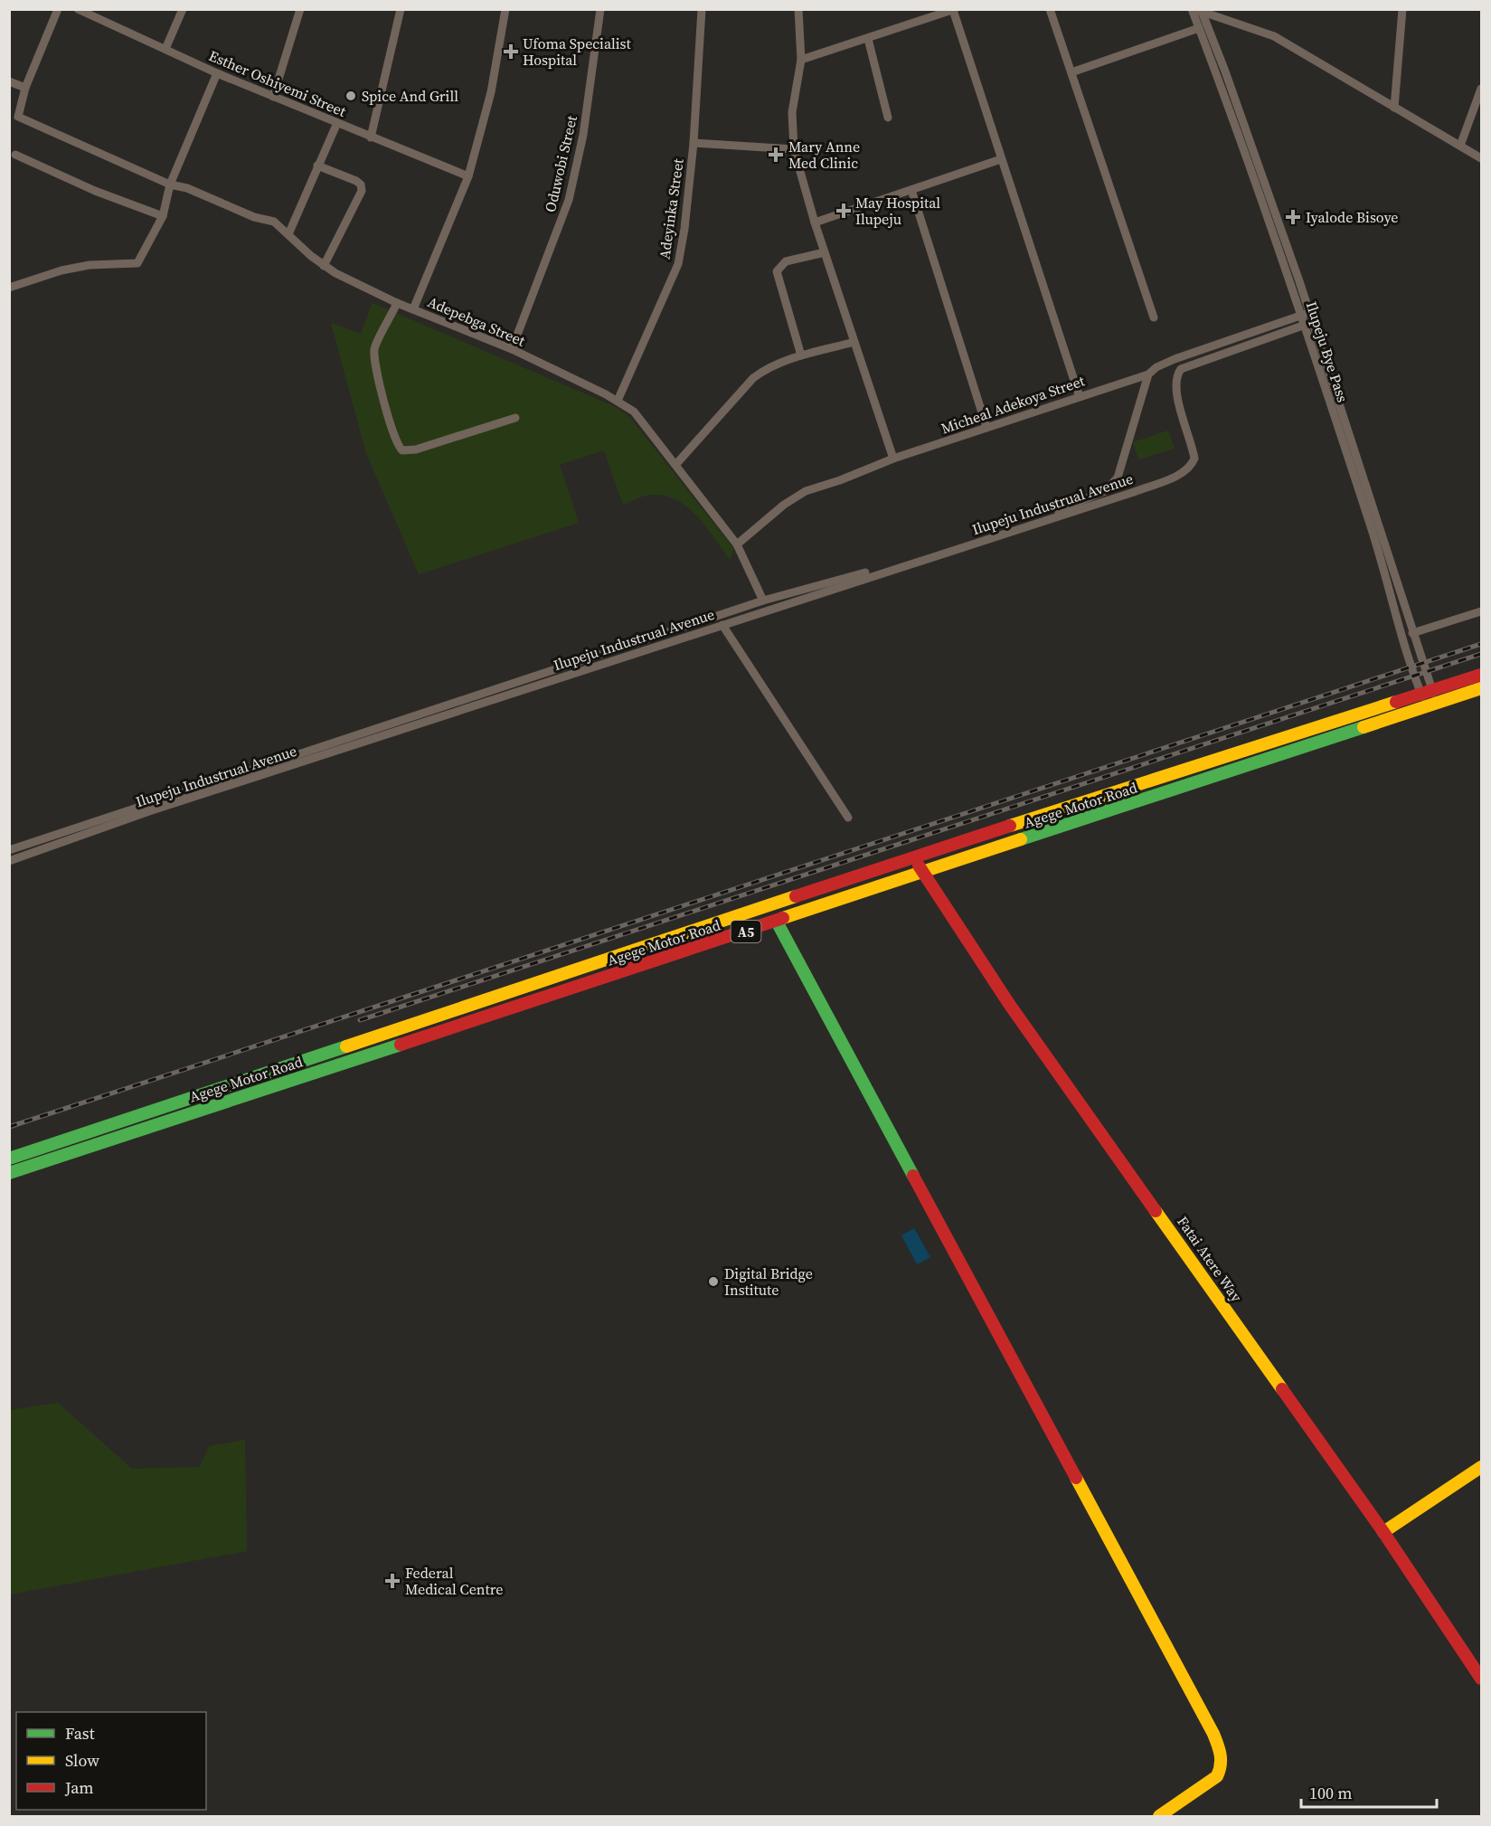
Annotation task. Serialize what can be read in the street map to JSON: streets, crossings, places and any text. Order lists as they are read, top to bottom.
{
  "streets": {
    "main road": ["Agege Motor Road", "A5", "Fatai Atere Way"],
    "street": [
      "Esther Oshiyemi Street",
      "Oduwobi Street",
      "Adeyinka Street",
      "Adepebga Street",
      "Ilupeju Bye Pass",
      "Micheal Adekoya Street",
      "Ilupeju Industrual Avenue"
    ]
  },
  "crossings": [
    ["Oduwobi Street", "Adepebga Street"],
    ["Adeyinka Street", "Adepebga Street"],
    ["Adepebga Street", "Micheal Adekoya Street"],
    ["Adepebga Street", "Ilupeju Industrual Avenue"],
    ["Ilupeju Bye Pass", "Micheal Adekoya Street"],
    ["Ilupeju Bye Pass", "Ilupeju Industrual Avenue"],
    ["Ilupeju Bye Pass", "Agege Motor Road"],
    ["Micheal Adekoya Street", "Ilupeju Industrual Avenue"],
    ["Agege Motor Road", "Fatai Atere Way"]
  ],
  "places": {
    "health": [
      "Ufoma Specialist Hospital",
      "Mary Anne Med Clinic",
      "May Hospital Ilupeju",
      "Iyalode Bisoye",
      "Federal Medical Centre"
    ],
    "other": ["Spice And Grill", "Digital Bridge Institute"]
  },
  "legend": ["Fast", "Slow", "Jam"],
  "scale_bar": "100 m"
}
